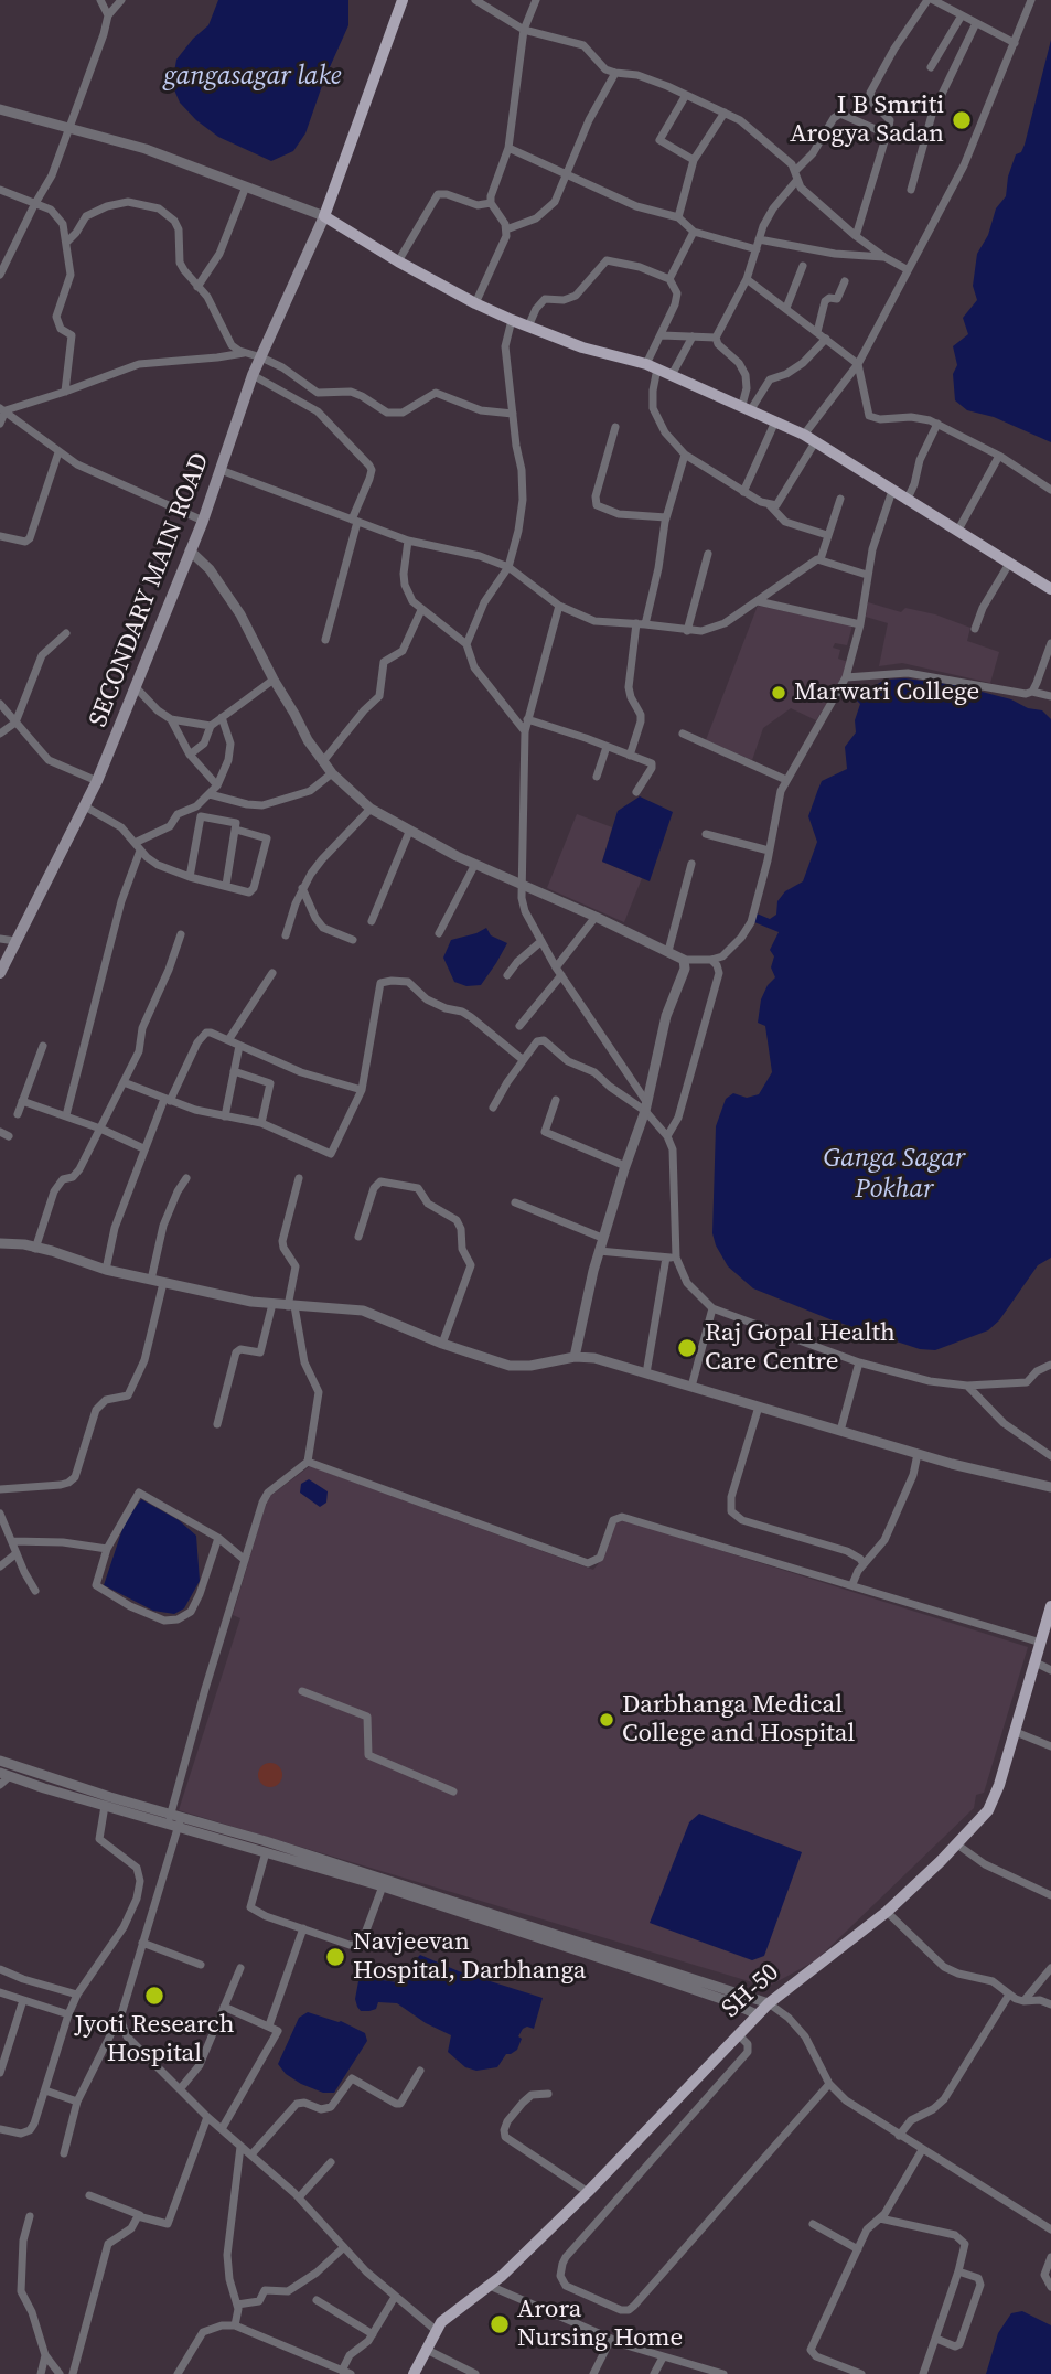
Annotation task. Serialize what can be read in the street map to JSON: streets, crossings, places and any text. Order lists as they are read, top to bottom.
{
  "streets": {
    "main road": ["SECONDARY MAIN ROAD", "SH-50"]
  },
  "water": ["gangasagar lake", "Ganga Sagar Pokhar"],
  "places": [
    "I B Smriti Arogya Sadan",
    "Marwari College",
    "Raj Gopal Health Care Centre",
    "Darbhanga Medical College and Hospital",
    "Navjeevan Hospital, Darbhanga",
    "Jyoti Research Hospital",
    "Arora Nursing Home"
  ]
}
